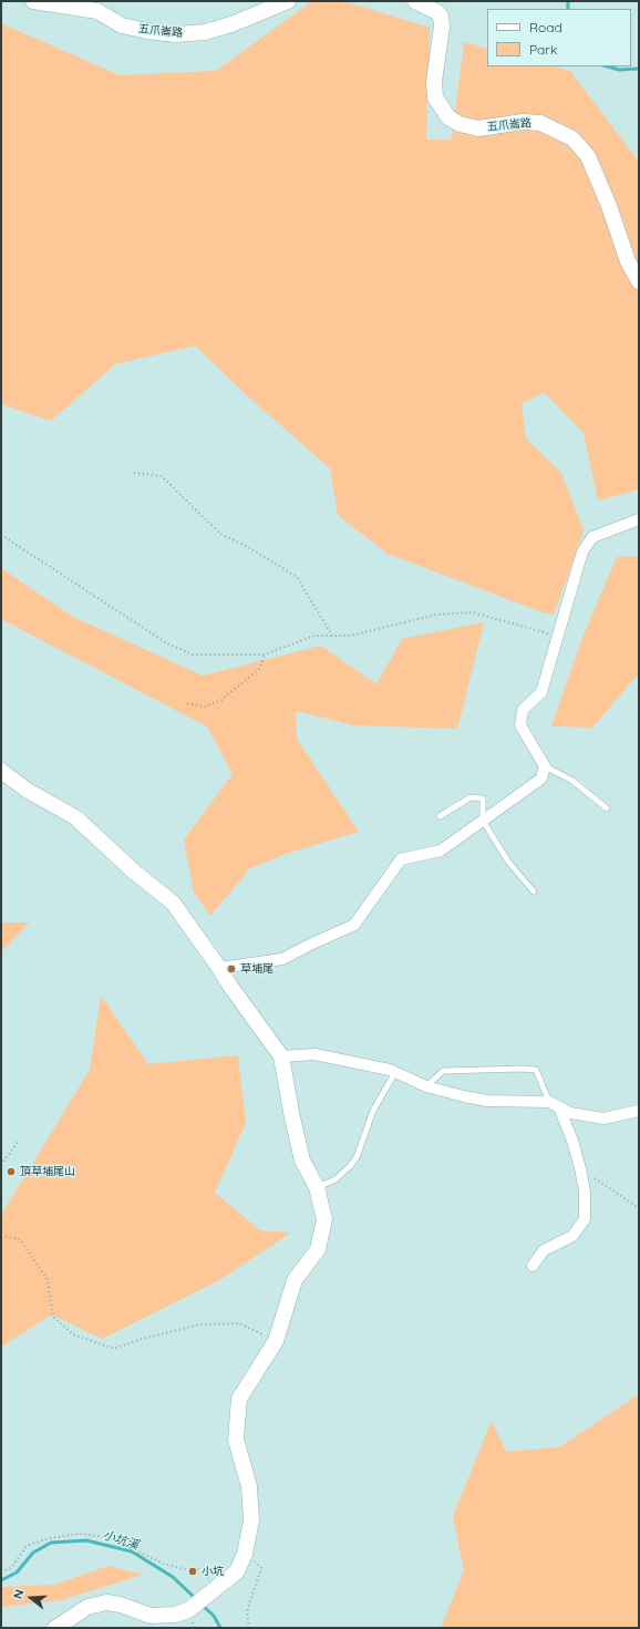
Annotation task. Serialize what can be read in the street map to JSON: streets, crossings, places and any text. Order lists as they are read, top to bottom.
{
  "streets": {
    "street": ["五爪崙路"]
  },
  "water": ["小坑溪"],
  "places": ["草埔尾", "頂草埔尾山", "小坑"],
  "legend": ["Road", "Park"],
  "north": "left"
}
